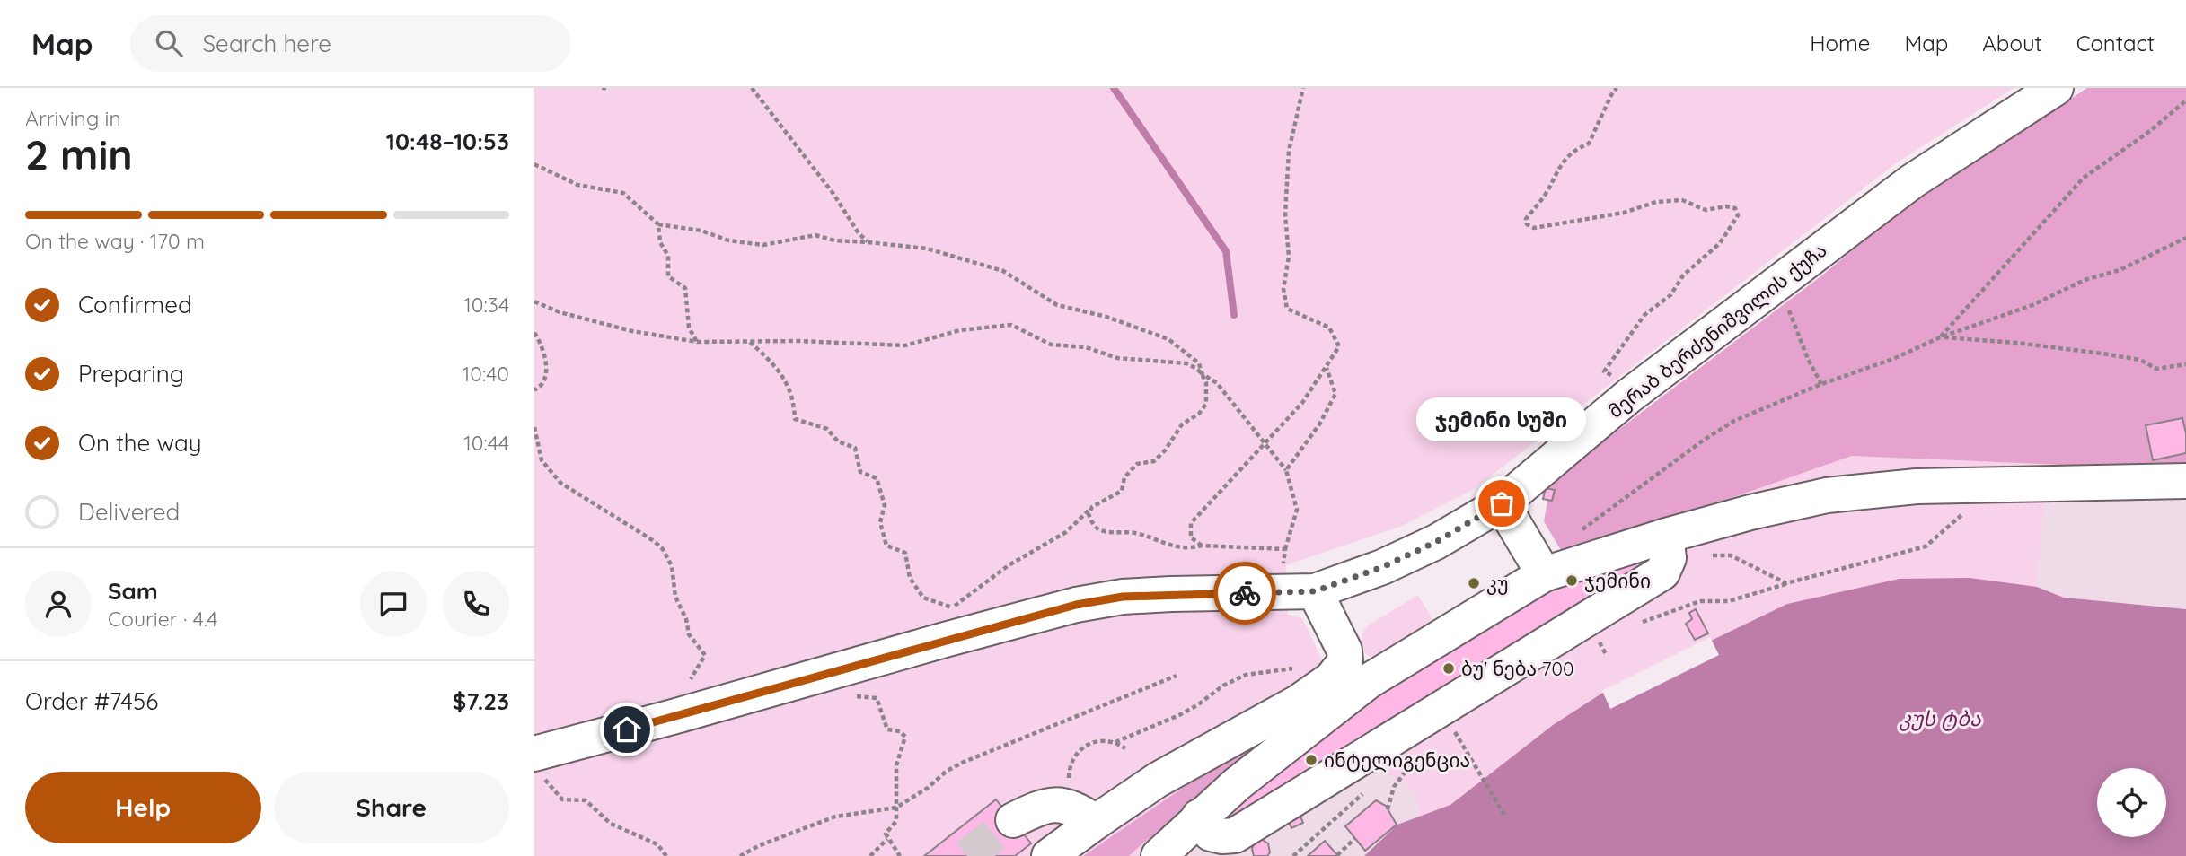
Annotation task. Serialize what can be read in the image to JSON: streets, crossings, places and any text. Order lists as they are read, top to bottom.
{
  "streets": {
    "street": ["მერაბ ბერძენიშვილის ქუჩა"]
  },
  "water": ["კუს ტბა"],
  "places": [
    "ჯემინი სუში",
    "ჯემინი",
    "კუ",
    "ბუ' ნება 700",
    "ინტელიგენცია"
  ],
  "page": {
    "header": "Map",
    "search": "Search here",
    "nav": [
      "Home",
      "Map",
      "About",
      "Contact"
    ],
    "heading": ["2 min", "Arriving in", "10:48–10:53"],
    "panel": [
      "Sam",
      "Courier · 4.4",
      "Order #7456",
      "$7.23"
    ],
    "bar": "On the way · 170 m",
    "list": [
      ["Confirmed", "10:34"],
      ["Preparing", "10:40"],
      ["On the way", "10:44"],
      "Delivered"
    ],
    "bubble": "ჯემინი სუში",
    "buttons": ["Help", "Share"]
  }
}
